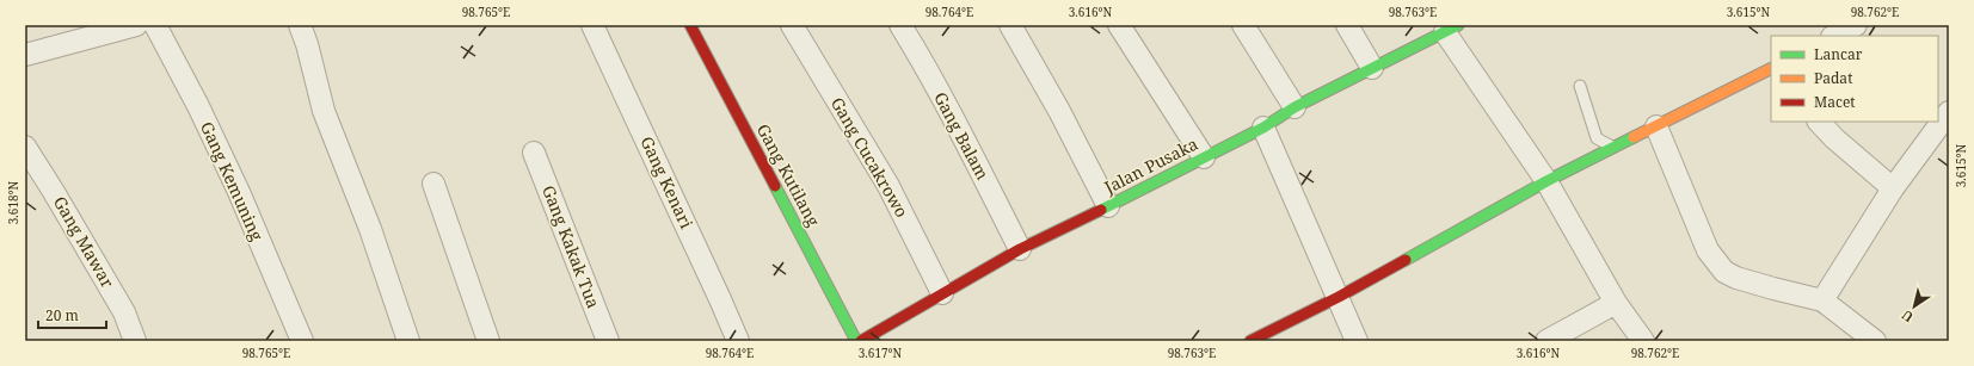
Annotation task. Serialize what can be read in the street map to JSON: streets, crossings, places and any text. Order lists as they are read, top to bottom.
{
  "streets": {
    "street": [
      "Gang Balam",
      "Gang Cucakrowo",
      "Jalan Pusaka",
      "Gang Kutilang",
      "Gang Kemuning",
      "Gang Kenari",
      "Gang Mawar",
      "Gang Kakak Tua"
    ]
  },
  "crossings": [
    ["Gang Balam", "Jalan Pusaka"],
    ["Gang Cucakrowo", "Jalan Pusaka"]
  ],
  "legend": ["Lancar", "Padat", "Macet"],
  "scale_bar": "20 m",
  "north": "bottom left",
  "coordinates": [
    "98.765°E",
    "98.764°E",
    "3.616°N",
    "98.763°E",
    "3.615°N",
    "98.762°E",
    "3.618°N",
    "3.617°N"
  ]
}
